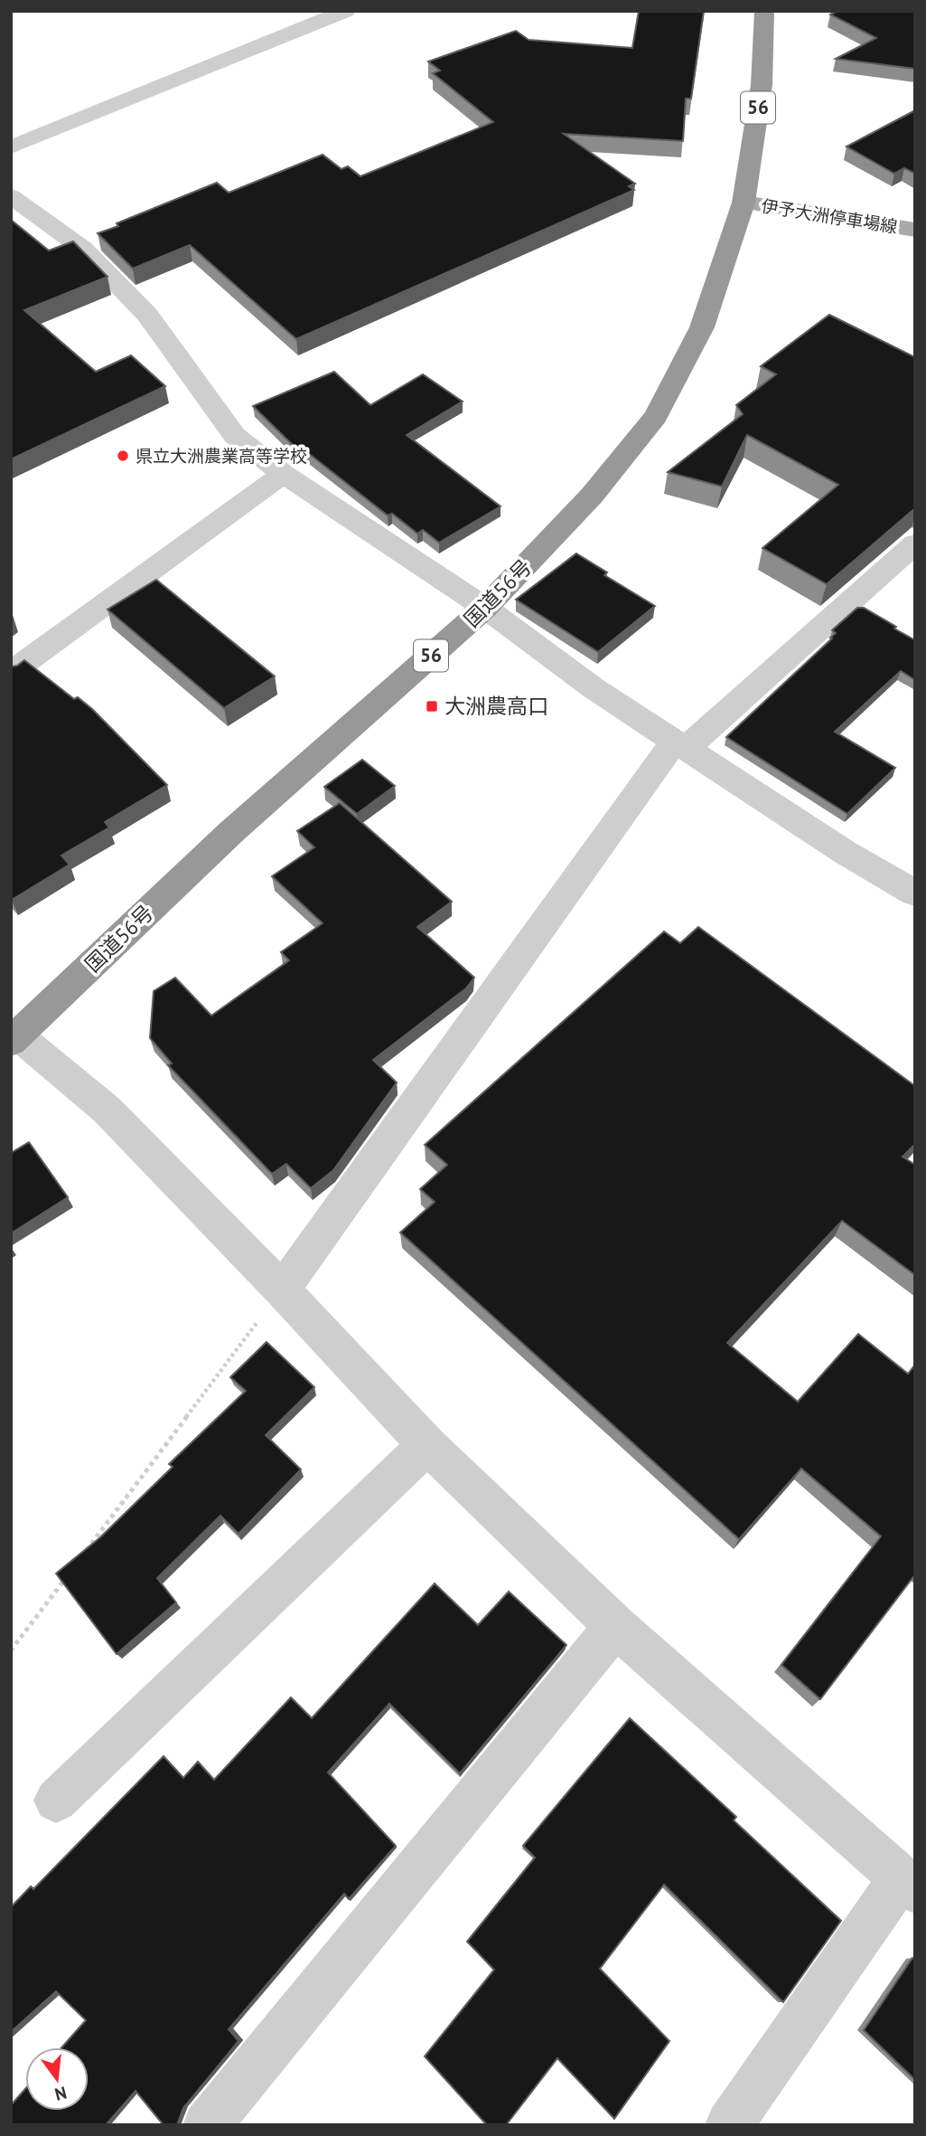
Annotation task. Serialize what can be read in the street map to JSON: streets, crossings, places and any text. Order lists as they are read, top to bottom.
{
  "streets": {
    "highway": ["56", "国道56号"],
    "main road": ["伊予大洲停車場線"]
  },
  "crossings": [
    ["伊予大洲停車場線", "国道56号"]
  ],
  "places": {
    "other": ["県立大洲農業高等学校"],
    "transit": ["大洲農高口"]
  },
  "north": "bottom"
}
